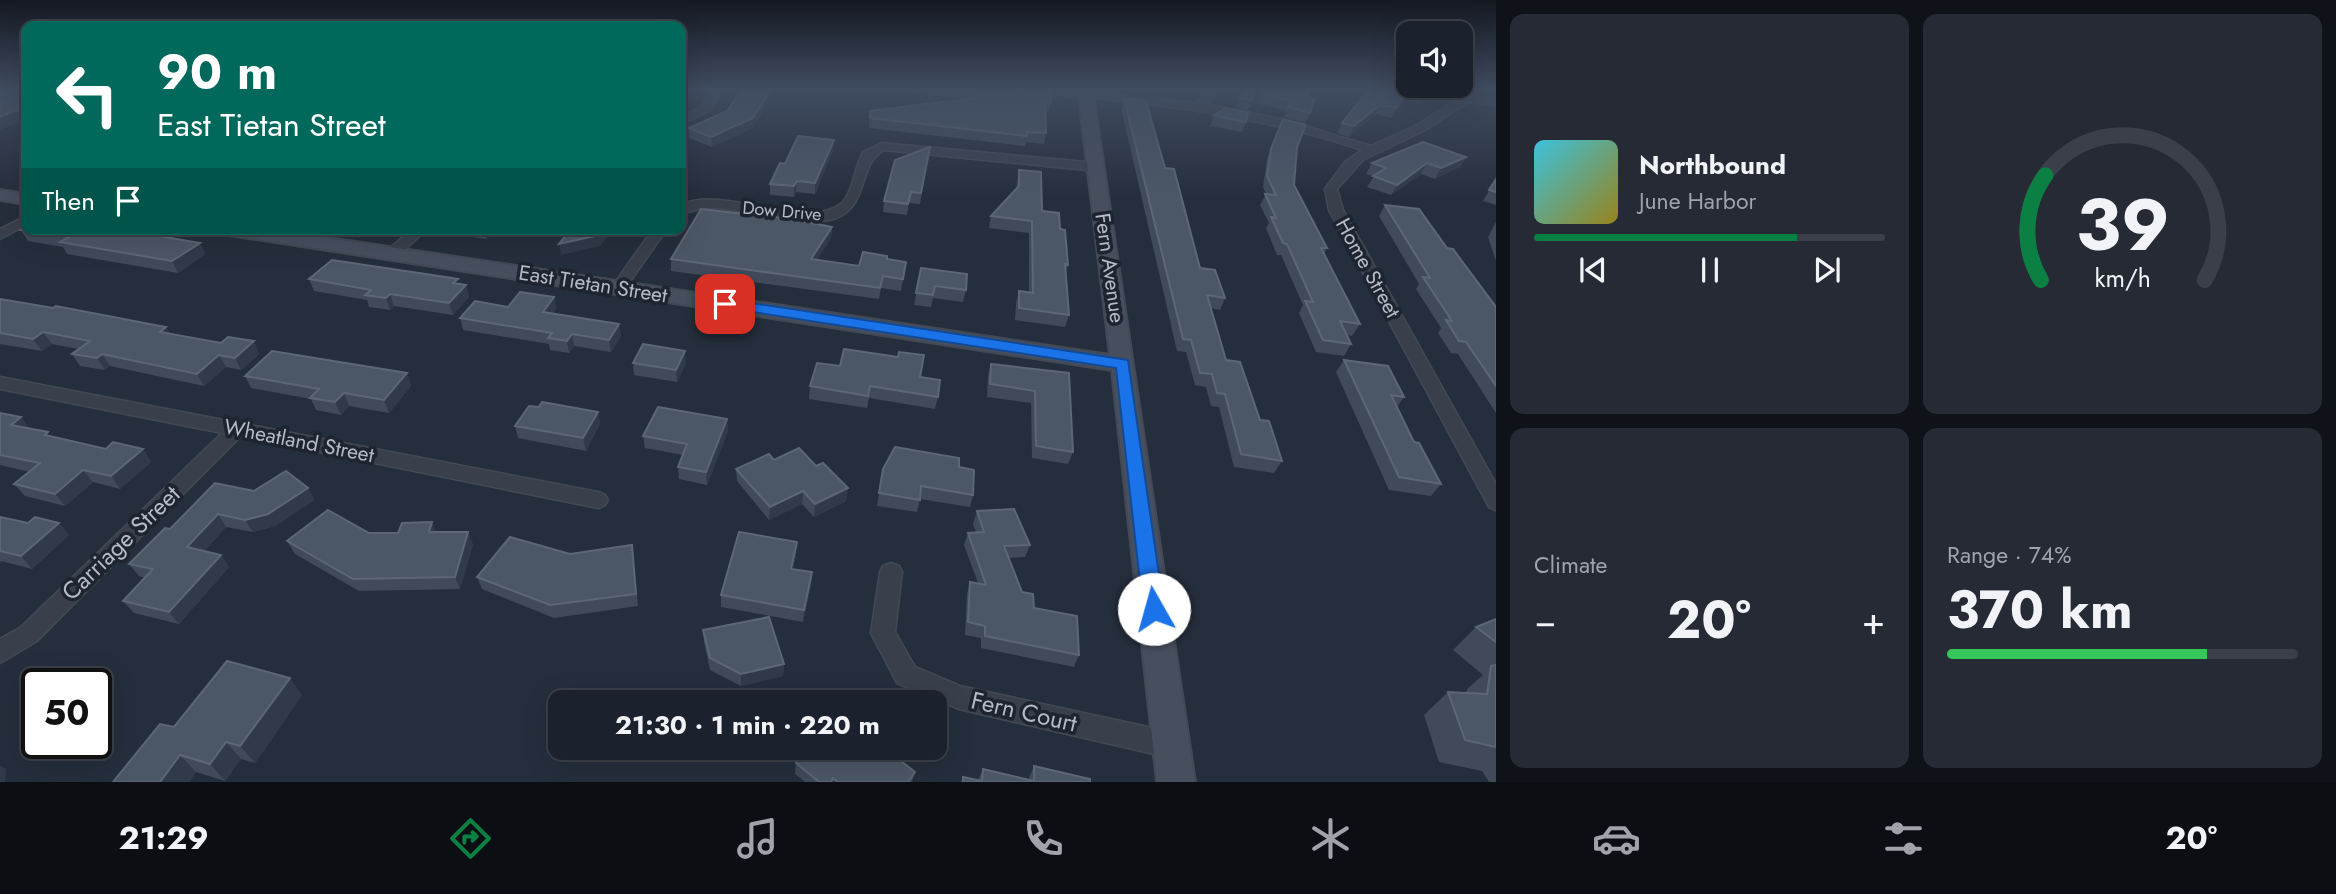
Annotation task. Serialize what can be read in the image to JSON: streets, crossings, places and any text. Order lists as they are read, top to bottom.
{
  "streets": {
    "main road": ["Fern Avenue", "East Tietan Street"],
    "street": [
      "Dow Drive",
      "Home Street",
      "Wheatland Street",
      "Carriage Street",
      "Fern Court"
    ]
  },
  "crossings": [
    ["Dow Drive", "Fern Avenue"],
    ["Fern Avenue", "East Tietan Street"],
    ["Fern Avenue", "Fern Court"],
    ["Wheatland Street", "Carriage Street"]
  ],
  "page": {
    "turn": ["90 m", "East Tietan Street"],
    "song": ["Northbound", "June Harbor"],
    "then": "Then",
    "tile": [
      "Climate",
      ["Range · 74%", "370 km"]
    ],
    "heat": ["−", "20°", "+"],
    "limit": "50",
    "trip": "21:30 · 1 min · 220 m",
    "tabs": ["21:29", "20°"],
    "gauge": ["39", "km/h"]
  }
}
